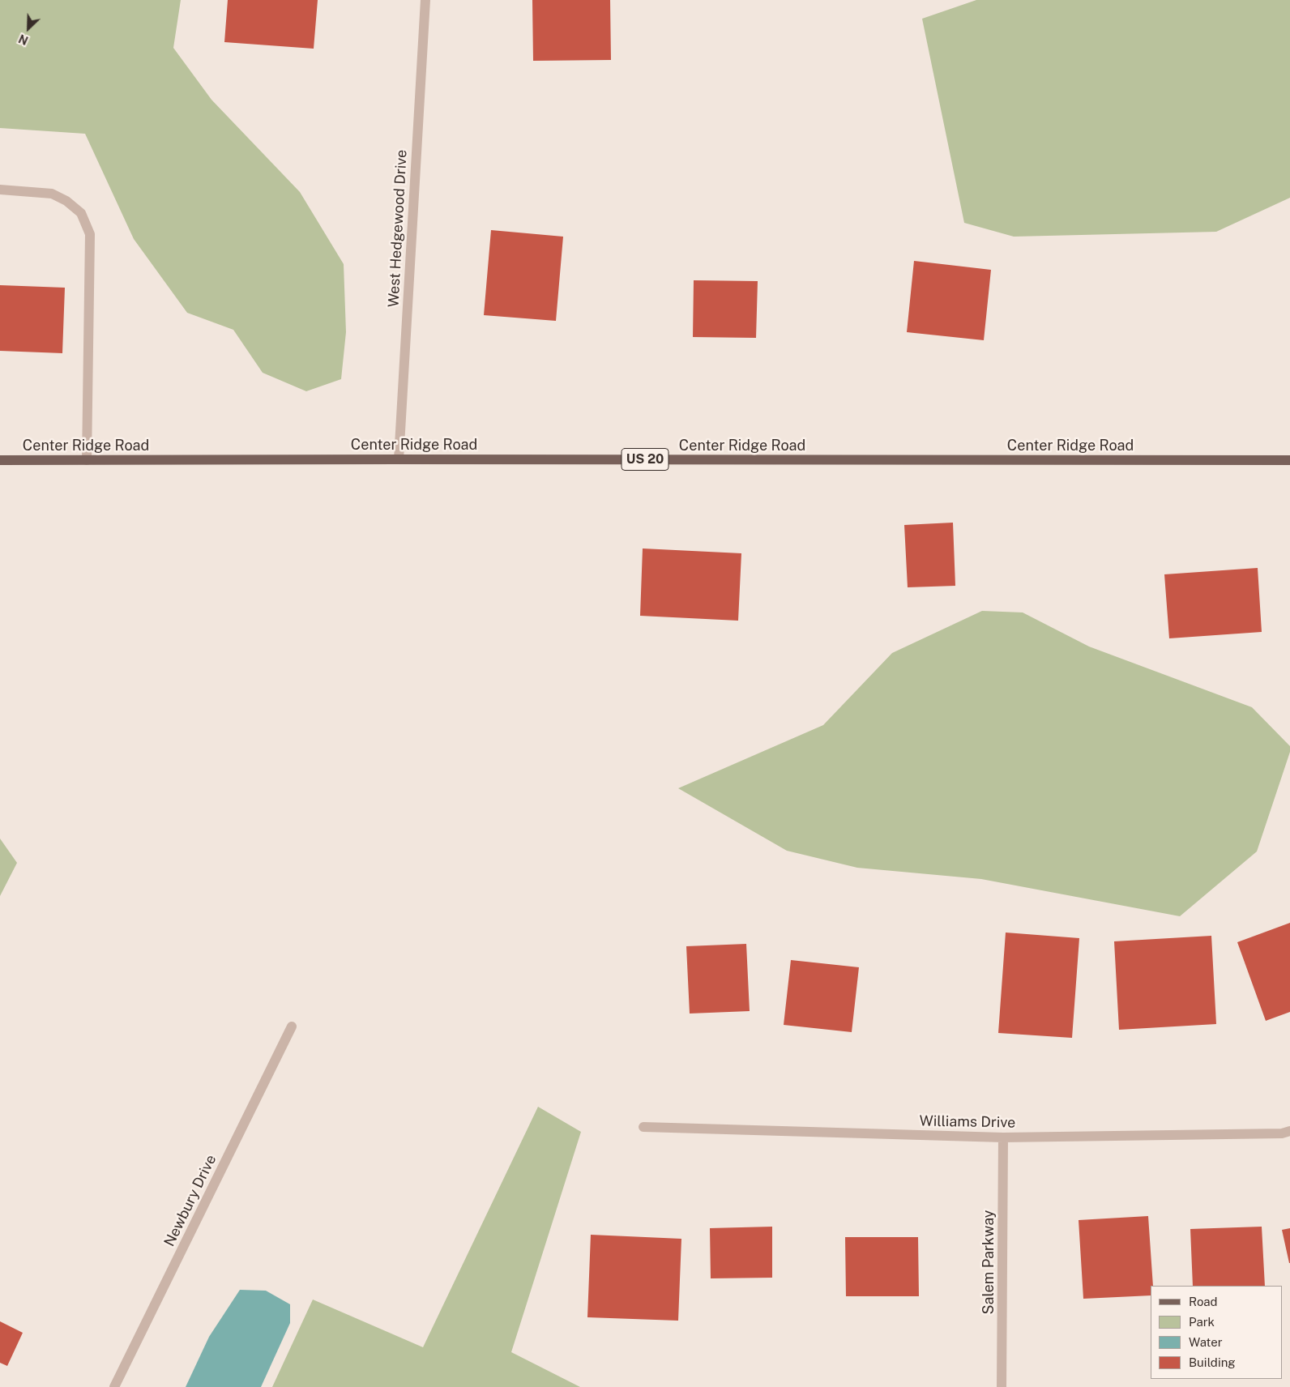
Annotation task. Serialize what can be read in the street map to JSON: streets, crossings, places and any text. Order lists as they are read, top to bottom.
{
  "streets": {
    "main road": ["Center Ridge Road", "US 20"],
    "street": [
      "West Hedgewood Drive",
      "Williams Drive",
      "Newbury Drive",
      "Salem Parkway"
    ]
  },
  "crossings": [
    ["West Hedgewood Drive", "Center Ridge Road"],
    ["Williams Drive", "Salem Parkway"]
  ],
  "legend": [
    "Road",
    "Park",
    "Water",
    "Building"
  ],
  "north": "bottom left"
}
